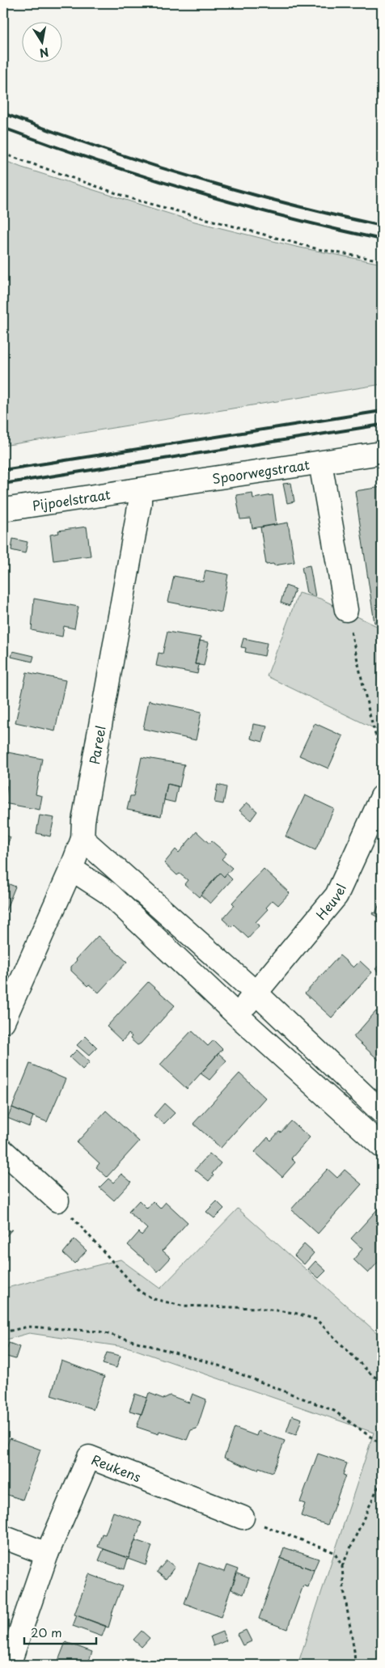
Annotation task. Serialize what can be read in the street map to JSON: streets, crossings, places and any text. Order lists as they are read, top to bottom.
{
  "streets": {
    "street": [
      "Spoorwegstraat",
      "Pijpoelstraat",
      "Pareel",
      "Heuvel",
      "Reukens"
    ]
  },
  "crossings": [
    ["Spoorwegstraat", "Pijpoelstraat"],
    ["Spoorwegstraat", "Pareel"],
    ["Pijpoelstraat", "Pareel"]
  ],
  "scale_bar": "20 m",
  "north": "bottom"
}
